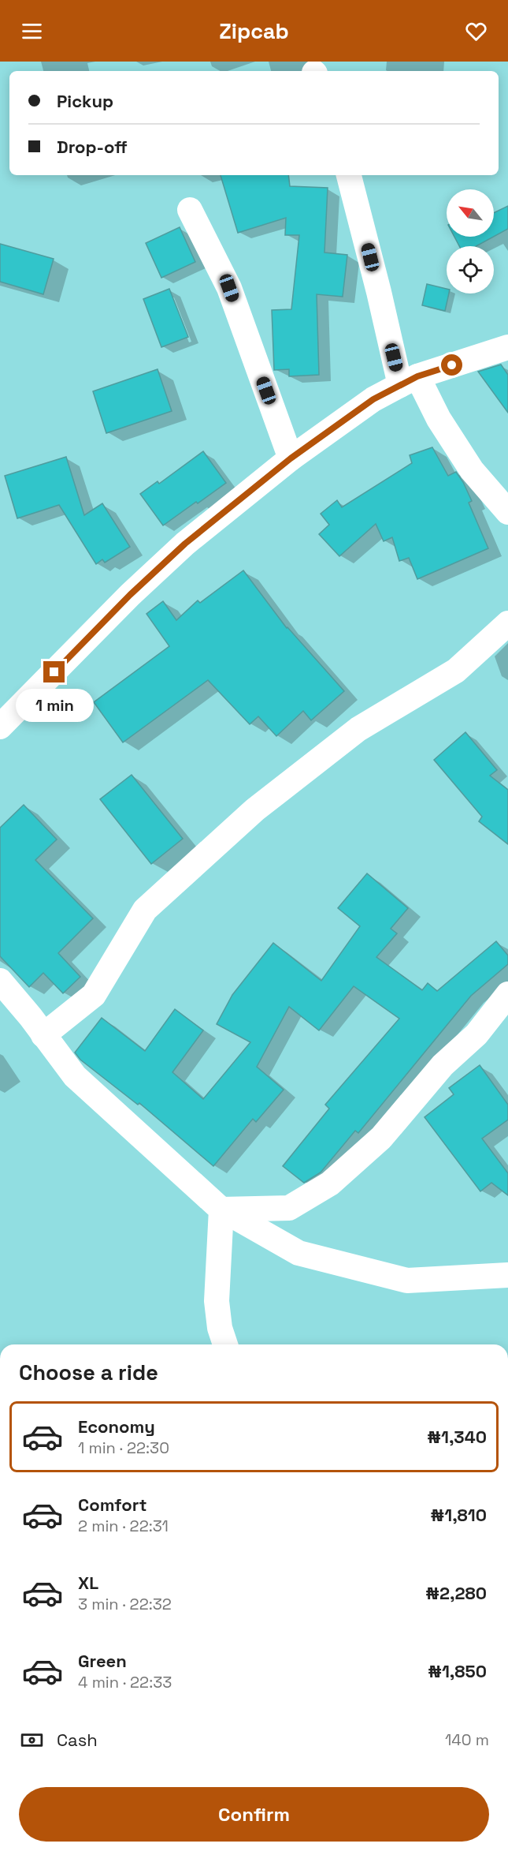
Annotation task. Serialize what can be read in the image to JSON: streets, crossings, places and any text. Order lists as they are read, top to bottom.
{
  "north": "top left",
  "page": {
    "header": "Zipcab",
    "banner": ["Pickup", "Drop-off"],
    "bubble": "1 min",
    "heading": "Choose a ride",
    "list": [
      {
        "name": "Economy",
        "note": "1 min · 22:30",
        "value": "₦1,340"
      },
      {
        "name": "Comfort",
        "note": "2 min · 22:31",
        "value": "₦1,810"
      },
      {
        "name": "XL",
        "note": "3 min · 22:32",
        "value": "₦2,280"
      },
      {
        "name": "Green",
        "note": "4 min · 22:33",
        "value": "₦1,850"
      }
    ],
    "pay": ["Cash", "140 m"],
    "buttons": "Confirm"
  }
}
